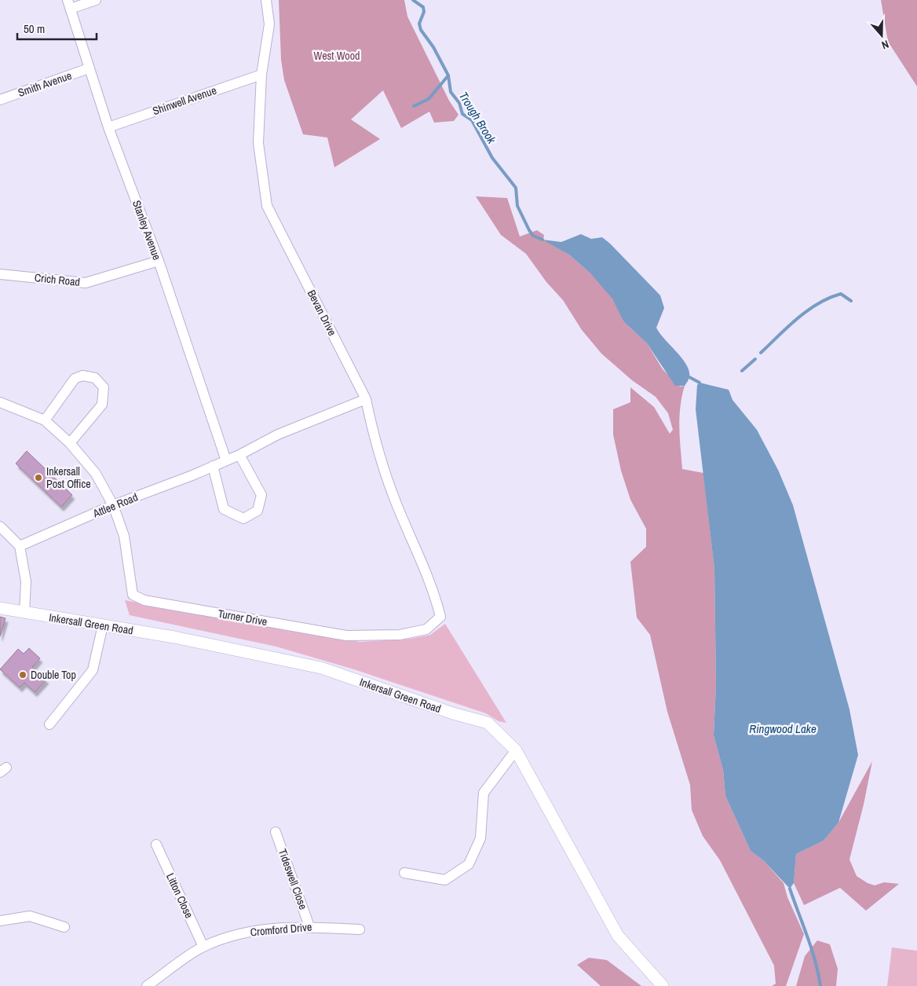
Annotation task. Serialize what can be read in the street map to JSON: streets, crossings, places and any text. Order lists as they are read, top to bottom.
{
  "streets": {
    "street": [
      "Smith Avenue",
      "Shinwell Avenue",
      "Stanley Avenue",
      "Crich Road",
      "Bevan Drive",
      "Attlee Road",
      "Turner Drive",
      "Inkersall Green Road",
      "Tideswell Close",
      "Litton Close",
      "Cromford Drive"
    ]
  },
  "crossings": [
    ["Smith Avenue", "Stanley Avenue"],
    ["Shinwell Avenue", "Stanley Avenue"],
    ["Shinwell Avenue", "Bevan Drive"],
    ["Stanley Avenue", "Crich Road"],
    ["Stanley Avenue", "Attlee Road"],
    ["Bevan Drive", "Attlee Road"],
    ["Bevan Drive", "Turner Drive"],
    ["Attlee Road", "Turner Drive"],
    ["Tideswell Close", "Cromford Drive"],
    ["Litton Close", "Cromford Drive"]
  ],
  "water": ["Trough Brook", "Ringwood Lake"],
  "parks": ["West Wood"],
  "places": ["Inkersall Post Office", "Double Top"],
  "scale_bar": "50 m",
  "north": "bottom"
}
